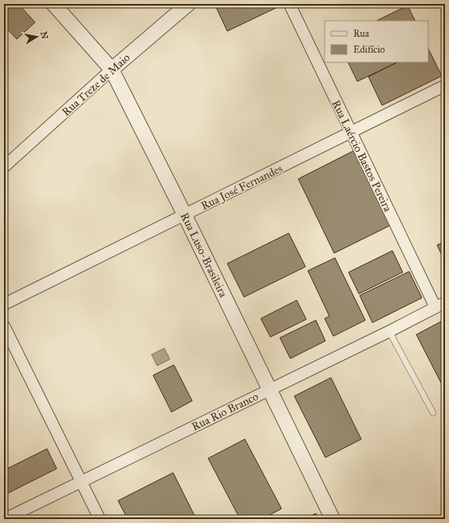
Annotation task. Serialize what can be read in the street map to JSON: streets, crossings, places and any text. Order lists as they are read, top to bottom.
{
  "streets": {
    "street": [
      "Rua Treze de Maio",
      "Rua Laércio Bastos Pereira",
      "Rua José Fernandes",
      "Rua Luso-Brasileira",
      "Rua Rio Branco"
    ]
  },
  "crossings": [
    ["Rua Treze de Maio", "Rua Luso-Brasileira"],
    ["Rua Laércio Bastos Pereira", "Rua José Fernandes"],
    ["Rua Laércio Bastos Pereira", "Rua Rio Branco"],
    ["Rua José Fernandes", "Rua Luso-Brasileira"],
    ["Rua Luso-Brasileira", "Rua Rio Branco"]
  ],
  "legend": ["Rua", "Edifício"],
  "north": "right"
}
